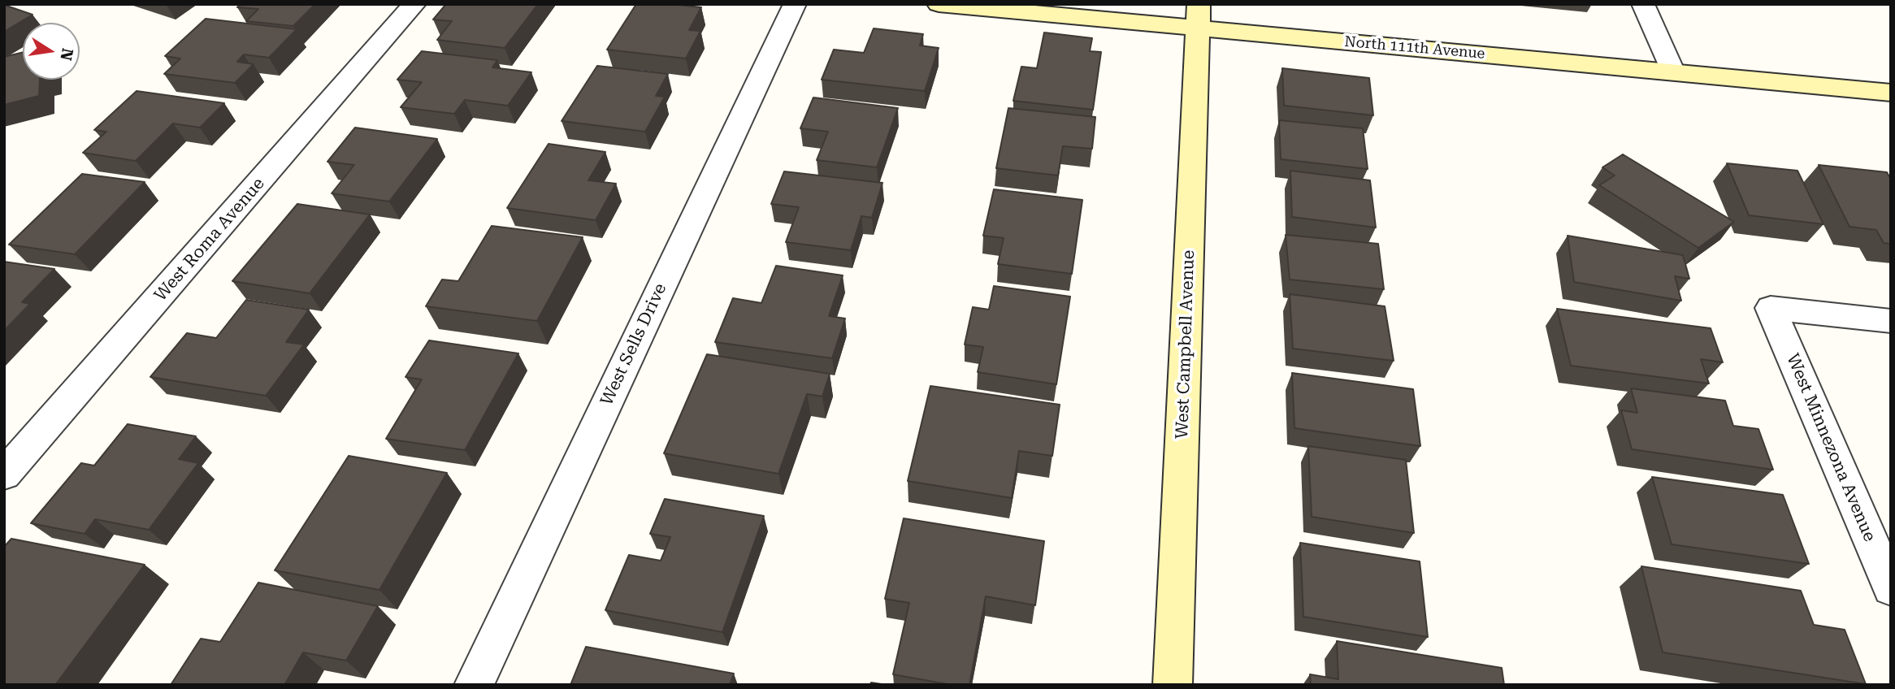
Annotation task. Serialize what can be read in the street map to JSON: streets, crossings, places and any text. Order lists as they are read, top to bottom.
{
  "streets": {
    "street": [
      "North 111th Avenue",
      "West Roma Avenue",
      "West Sells Drive",
      "West Campbell Avenue",
      "West Minnezona Avenue"
    ]
  },
  "crossings": [
    ["North 111th Avenue", "West Campbell Avenue"]
  ],
  "north": "right"
}
